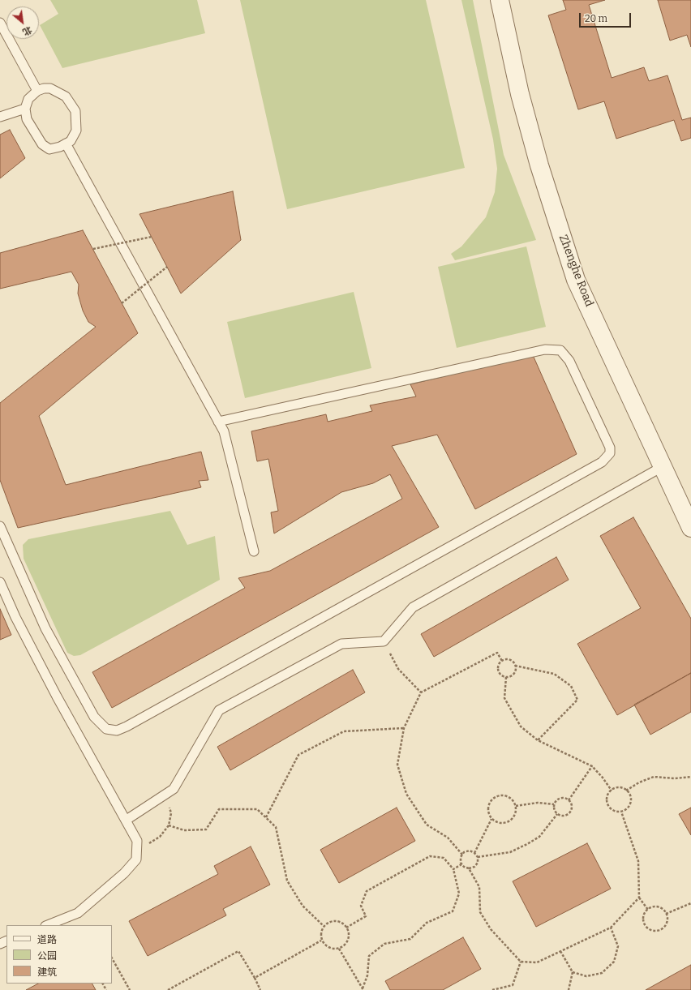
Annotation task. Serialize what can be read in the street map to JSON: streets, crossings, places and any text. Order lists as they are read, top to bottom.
{
  "streets": {
    "street": ["Zhenghe Road"]
  },
  "legend": ["道路", "公园", "建筑"],
  "scale_bar": "20 m",
  "north": "bottom right"
}
